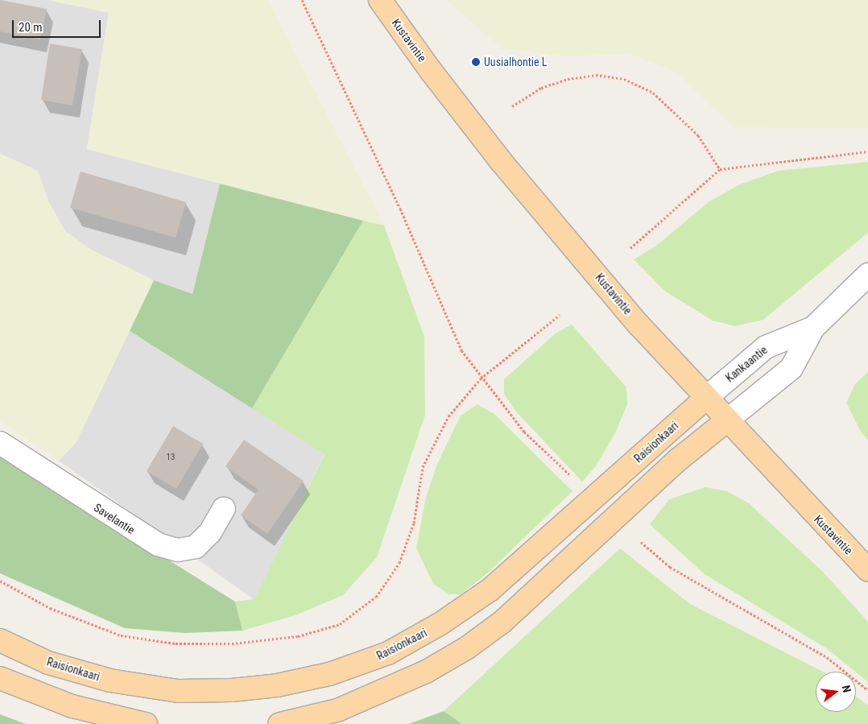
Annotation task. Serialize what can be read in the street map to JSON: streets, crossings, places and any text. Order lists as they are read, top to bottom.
{
  "streets": {
    "main road": ["Kustavintie", "Raisionkaari"],
    "street": ["Kankaantie", "Savelantie"]
  },
  "crossings": [
    ["Kustavintie", "Kankaantie"],
    ["Kustavintie", "Raisionkaari"],
    ["Kankaantie", "Raisionkaari"]
  ],
  "places": ["Uusialhontie L"],
  "house_numbers": ["13"],
  "scale_bar": "20 m",
  "north": "right"
}
